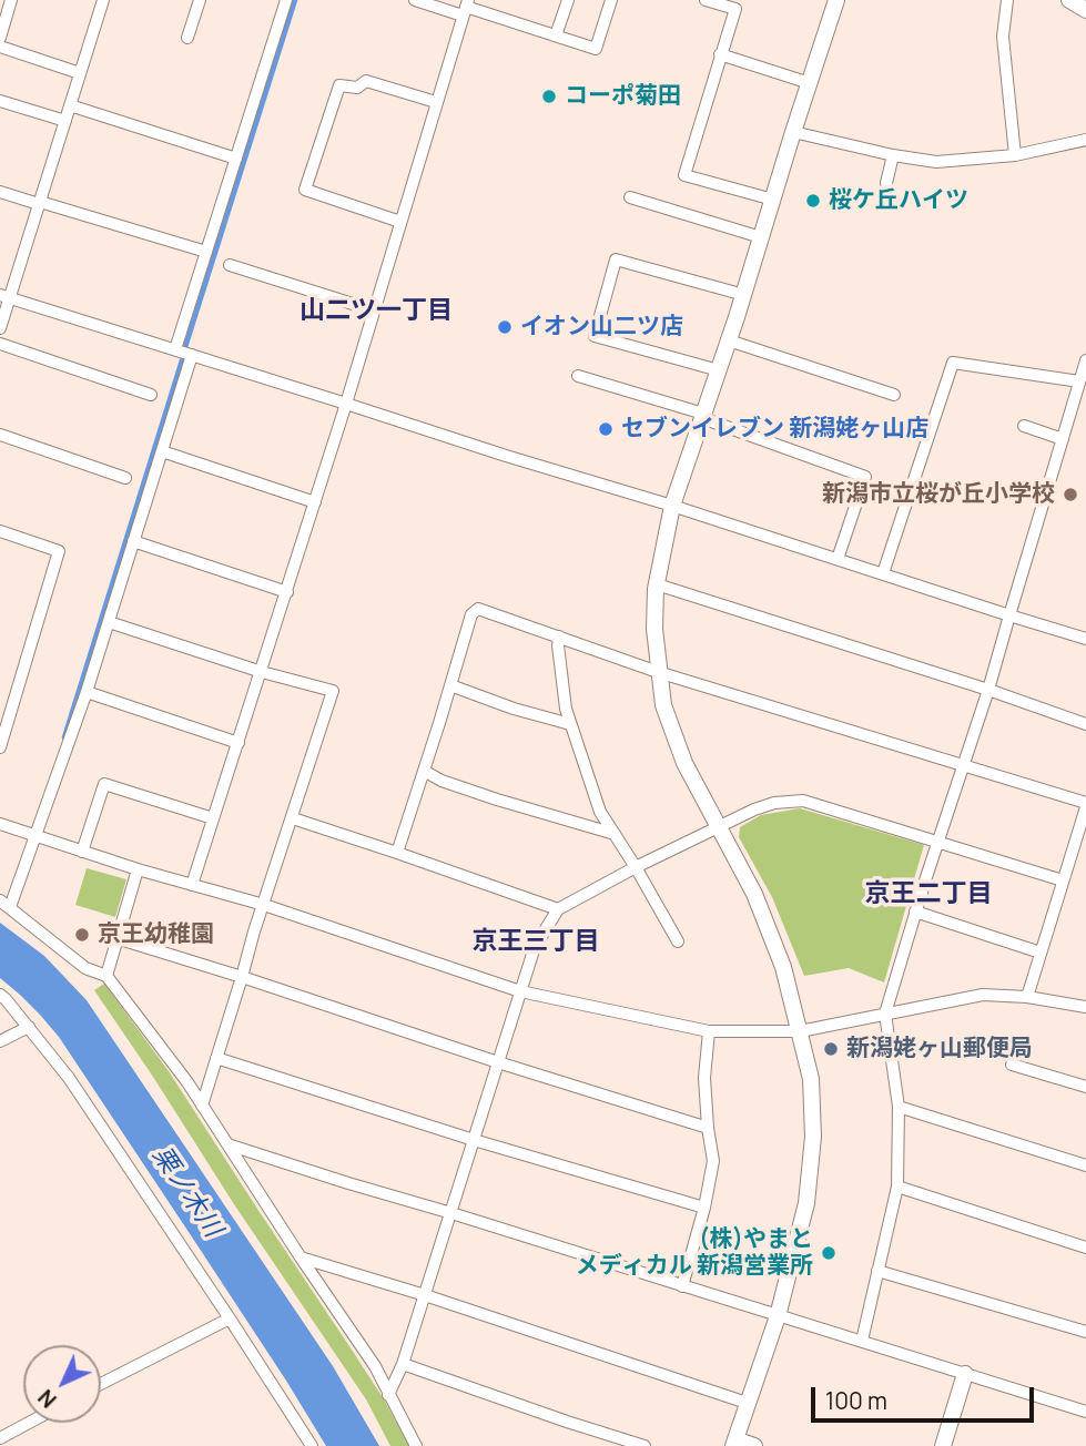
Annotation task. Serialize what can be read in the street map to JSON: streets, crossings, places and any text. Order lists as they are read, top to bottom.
{
  "districts": ["山二ツ一丁目", "京王二丁目", "京王三丁目"],
  "water": ["栗ノ木川"],
  "places": [
    "コーポ菊田",
    "桜ケ丘ハイツ",
    "イオン山二ツ店",
    "セブンイレブン 新潟姥ヶ山店",
    "新潟市立桜が丘小学校",
    "京王幼稚園",
    "新潟姥ヶ山郵便局",
    "(株)やまと メディカル 新潟営業所"
  ],
  "scale_bar": "100 m",
  "north": "bottom left"
}
